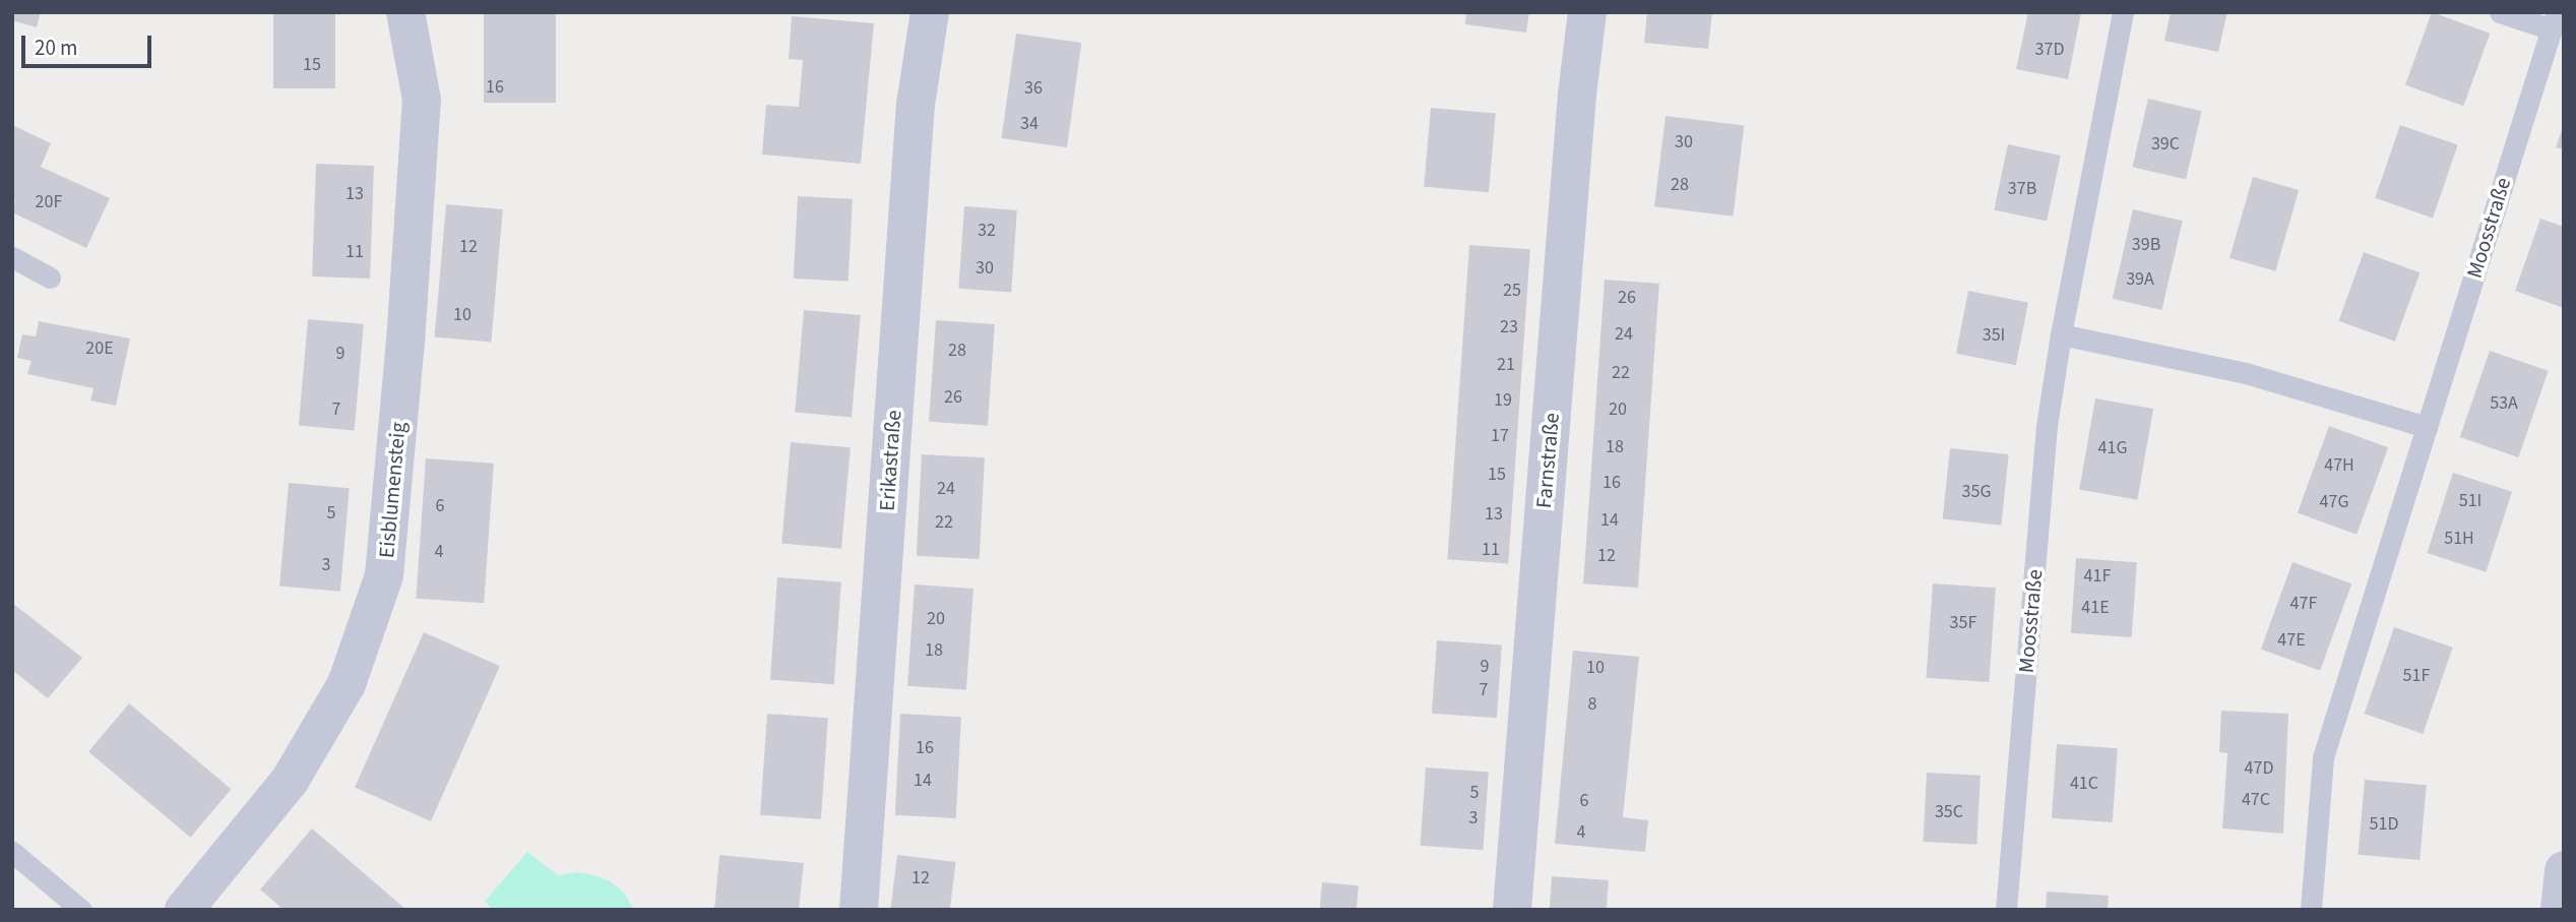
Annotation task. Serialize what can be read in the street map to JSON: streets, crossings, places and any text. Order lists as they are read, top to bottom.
{
  "streets": {
    "street": ["Erikastraße", "Farnstraße", "Eisblumensteig"],
    "lane": ["Moosstraße"]
  },
  "house_numbers": [
    "37D",
    "15",
    "16",
    "36",
    "34",
    "30",
    "39C",
    "28",
    "37B",
    "13",
    "20F",
    "32",
    "39B",
    "12",
    "11",
    "30",
    "39A",
    "25",
    "26",
    "10",
    "23",
    "24",
    "35I",
    "20E",
    "28",
    "9",
    "21",
    "22",
    "26",
    "19",
    "53A",
    "7",
    "20",
    "17",
    "18",
    "41G",
    "47H",
    "15",
    "16",
    "24",
    "35G",
    "51I",
    "47G",
    "6",
    "5",
    "13",
    "14",
    "22",
    "51H",
    "11",
    "4",
    "12",
    "3",
    "41F",
    "47F",
    "41E",
    "20",
    "35F",
    "47E",
    "18",
    "9",
    "10",
    "51F",
    "7",
    "8",
    "16",
    "47D",
    "14",
    "41C",
    "5",
    "47C",
    "6",
    "35C",
    "3",
    "51D",
    "4",
    "12"
  ],
  "scale_bar": "20 m"
}
